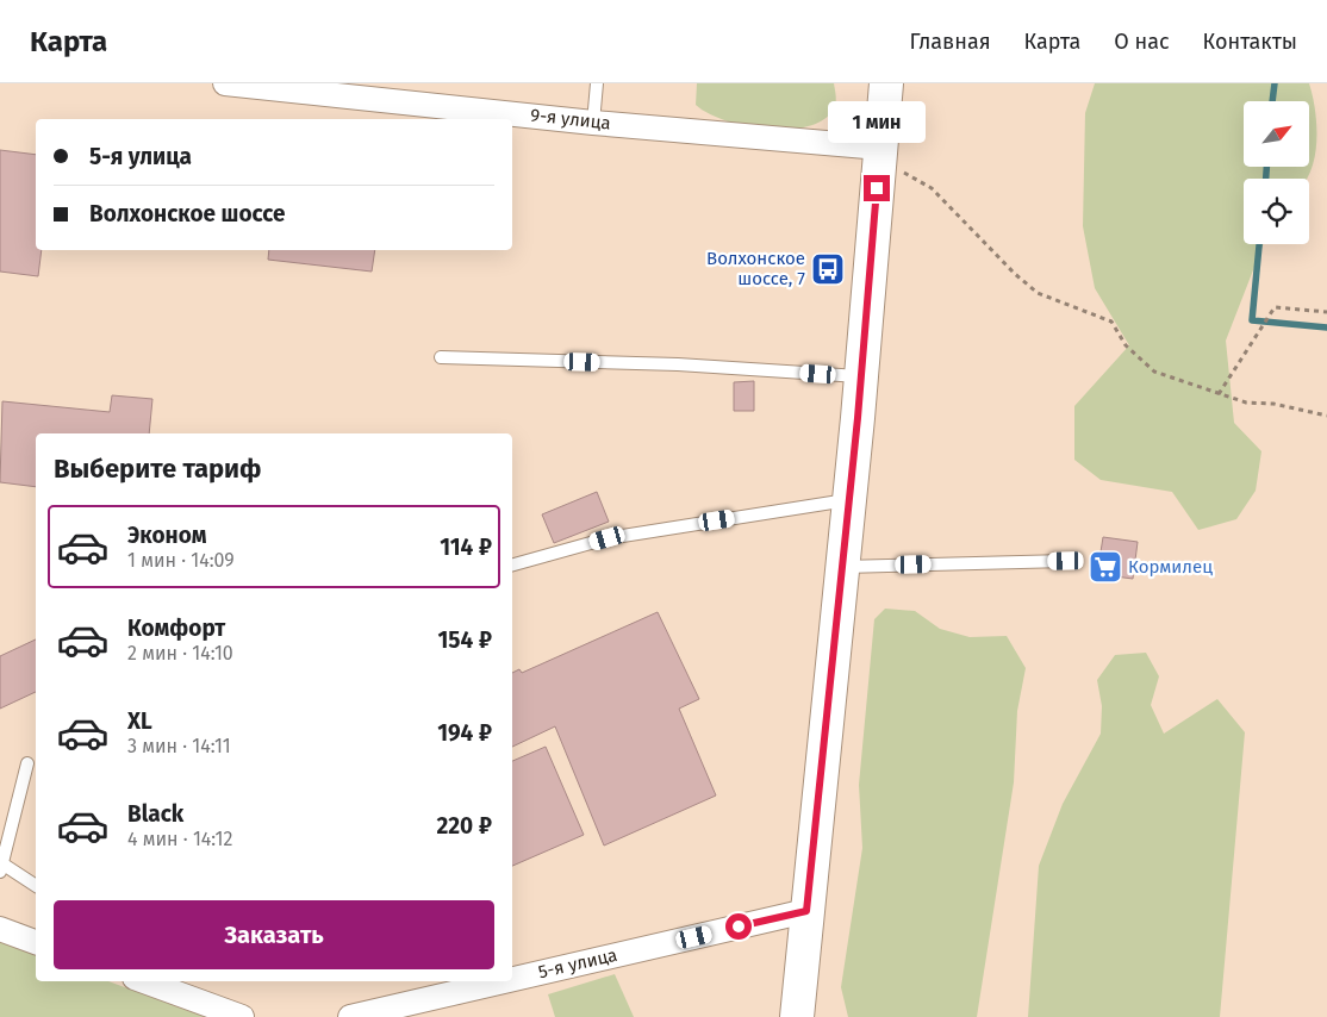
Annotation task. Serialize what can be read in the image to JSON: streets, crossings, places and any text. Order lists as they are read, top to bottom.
{
  "streets": {
    "street": ["9-я улица", "5-я улица"]
  },
  "places": {
    "bus stop": ["Волхонское шоссе, 7"],
    "supermarket": ["Кормилец"]
  },
  "north": "top right",
  "page": {
    "header": "Карта",
    "nav": [
      "Главная",
      "Карта",
      "О нас",
      "Контакты"
    ],
    "bubble": "1 мин",
    "banner": ["5-я улица", "Волхонское шоссе"],
    "heading": "Выберите тариф",
    "list": [
      {
        "name": "Эконом",
        "note": "1 мин · 14:09",
        "value": "114 ₽"
      },
      {
        "name": "Комфорт",
        "note": "2 мин · 14:10",
        "value": "154 ₽"
      },
      {
        "name": "XL",
        "note": "3 мин · 14:11",
        "value": "194 ₽"
      },
      {
        "name": "Black",
        "note": "4 мин · 14:12",
        "value": "220 ₽"
      }
    ],
    "buttons": "Заказать"
  }
}
